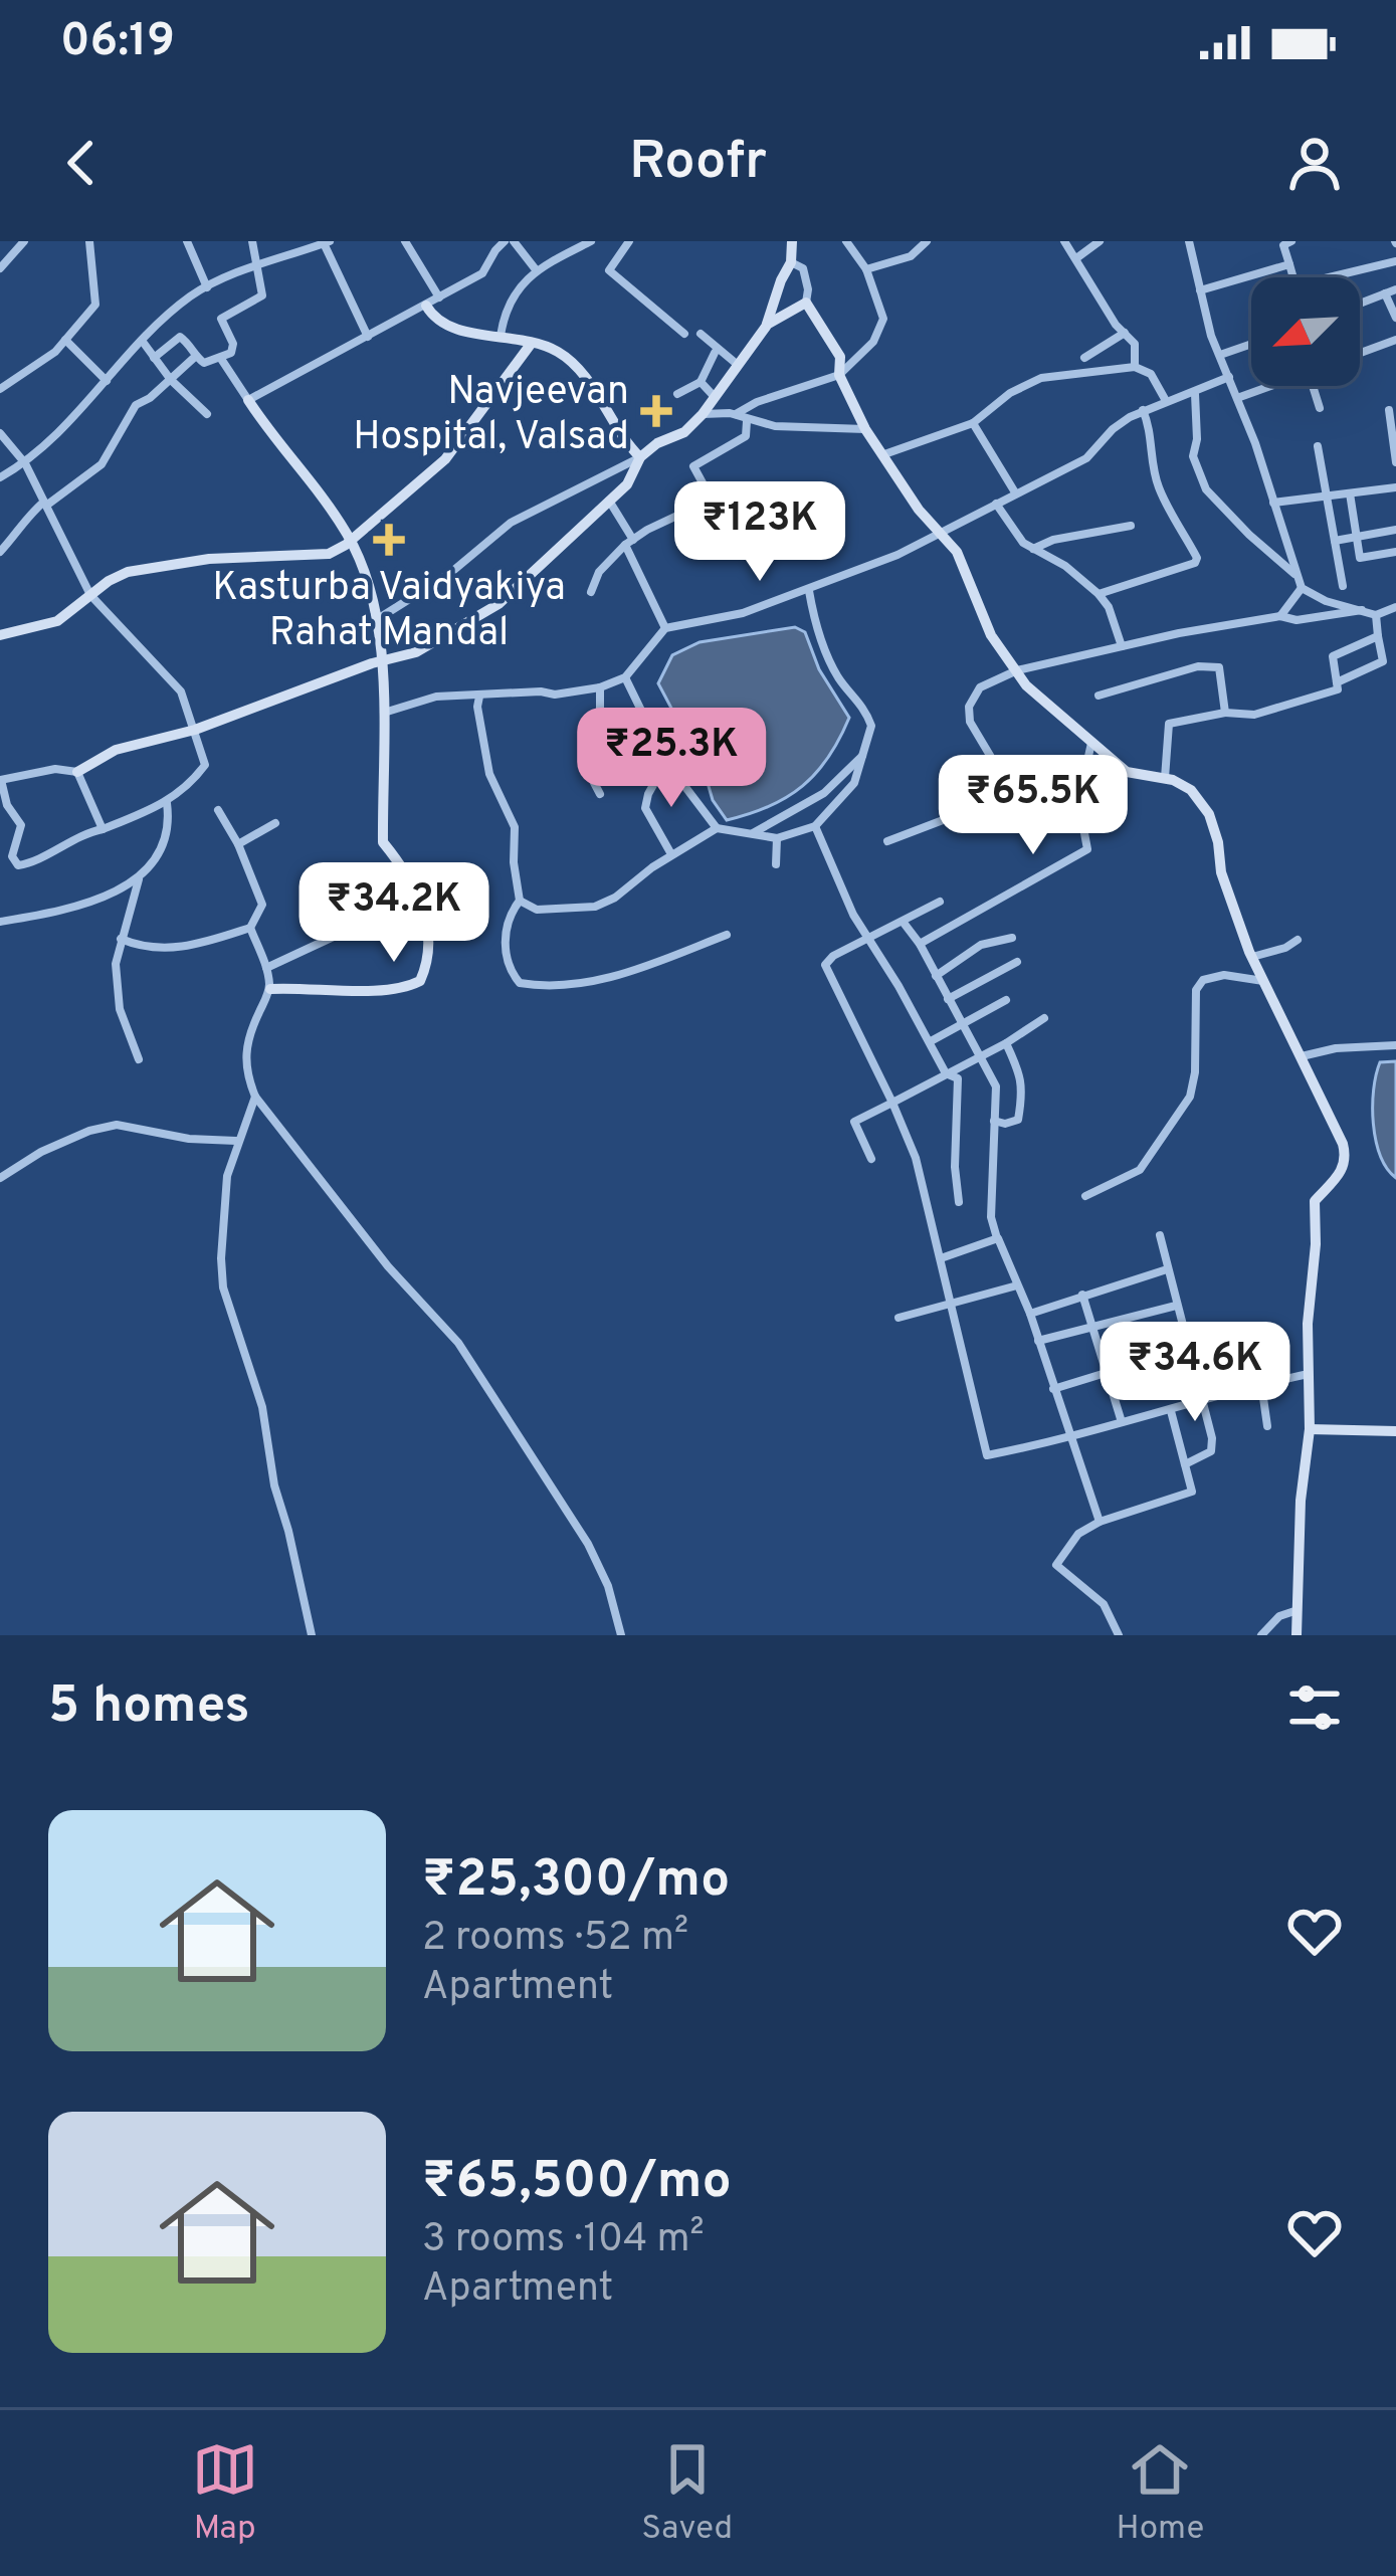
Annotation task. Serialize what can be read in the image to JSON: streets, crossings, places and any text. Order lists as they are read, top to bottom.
{
  "places": {
    "health": ["Navjeevan Hospital, Valsad", "Kasturba Vaidyakiya Rahat Mandal"]
  },
  "north": "bottom left",
  "page": {
    "status": "06:19",
    "header": "Roofr",
    "price": [
      "₹123K",
      "₹25.3K",
      "₹65.5K",
      "₹34.2K",
      "₹34.6K"
    ],
    "heading": "5 homes",
    "list": [
      {
        "name": "₹25,300/mo",
        "note": "2 rooms · 52 m² · Apartment"
      },
      {
        "name": "₹65,500/mo",
        "note": "3 rooms · 104 m² · Apartment"
      }
    ],
    "tabs": ["Map", "Saved", "Home"]
  }
}
